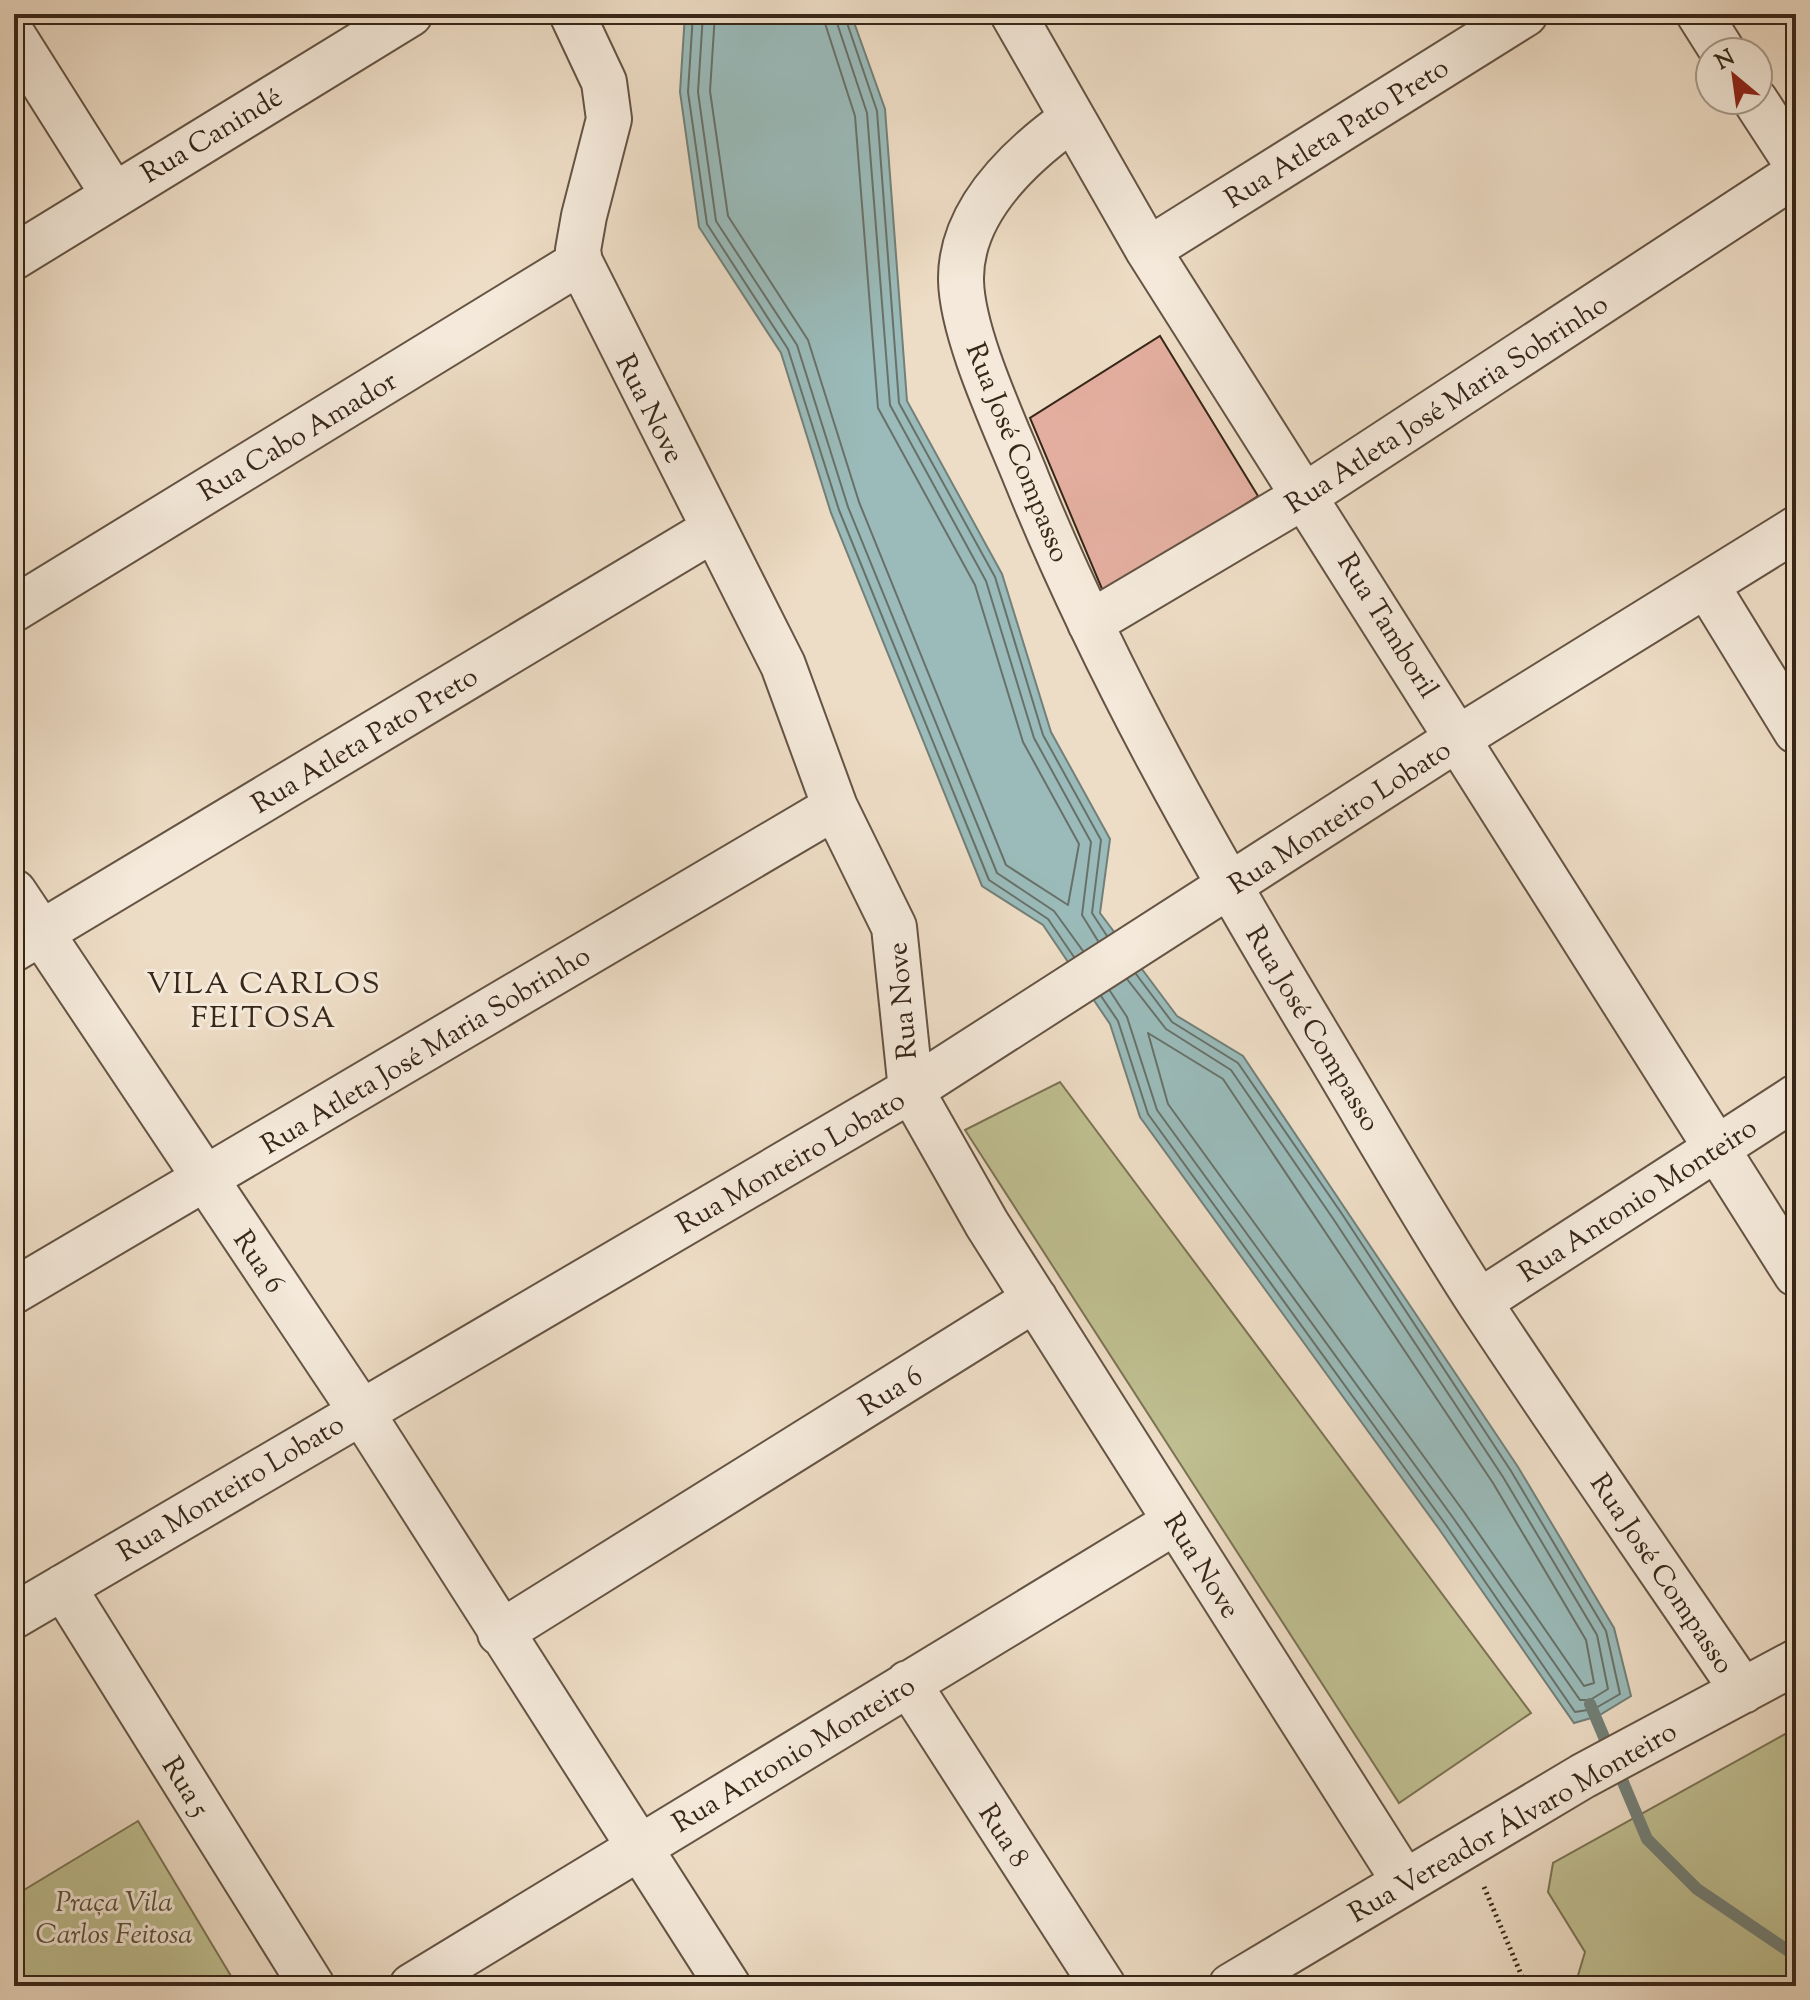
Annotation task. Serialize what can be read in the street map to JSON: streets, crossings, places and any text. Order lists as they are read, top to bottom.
{
  "streets": {
    "street": [
      "Rua Atleta Pato Preto",
      "Rua Canindé",
      "Rua Atleta José Maria Sobrinho",
      "Rua Nove",
      "Rua Cabo Amador",
      "Rua José Compasso",
      "Rua Tamboril",
      "Rua Monteiro Lobato",
      "Rua Antonio Monteiro",
      "Rua 6",
      "Rua 5",
      "Rua Vereador Álvaro Monteiro",
      "Rua 8"
    ]
  },
  "crossings": [
    ["Rua Atleta Pato Preto", "Rua Nove"],
    ["Rua Atleta Pato Preto", "Rua Tamboril"],
    ["Rua Atleta Pato Preto", "Rua 6"],
    ["Rua Atleta José Maria Sobrinho", "Rua Nove"],
    ["Rua Atleta José Maria Sobrinho", "Rua José Compasso"],
    ["Rua Atleta José Maria Sobrinho", "Rua Tamboril"],
    ["Rua Atleta José Maria Sobrinho", "Rua 6"],
    ["Rua Nove", "Rua Cabo Amador"],
    ["Rua Nove", "Rua Monteiro Lobato"],
    ["Rua Nove", "Rua Antonio Monteiro"],
    ["Rua Nove", "Rua 6"],
    ["Rua Nove", "Rua Vereador Álvaro Monteiro"],
    ["Rua José Compasso", "Rua Tamboril"],
    ["Rua José Compasso", "Rua Monteiro Lobato"],
    ["Rua José Compasso", "Rua Antonio Monteiro"],
    ["Rua José Compasso", "Rua Vereador Álvaro Monteiro"],
    ["Rua Tamboril", "Rua Monteiro Lobato"],
    ["Rua Tamboril", "Rua Antonio Monteiro"],
    ["Rua Monteiro Lobato", "Rua 6"],
    ["Rua Monteiro Lobato", "Rua 5"],
    ["Rua Antonio Monteiro", "Rua 6"],
    ["Rua Antonio Monteiro", "Rua 8"]
  ],
  "districts": ["VILA CARLOS FEITOSA"],
  "parks": ["Praça Vila Carlos Feitosa"],
  "north": "top left"
}
